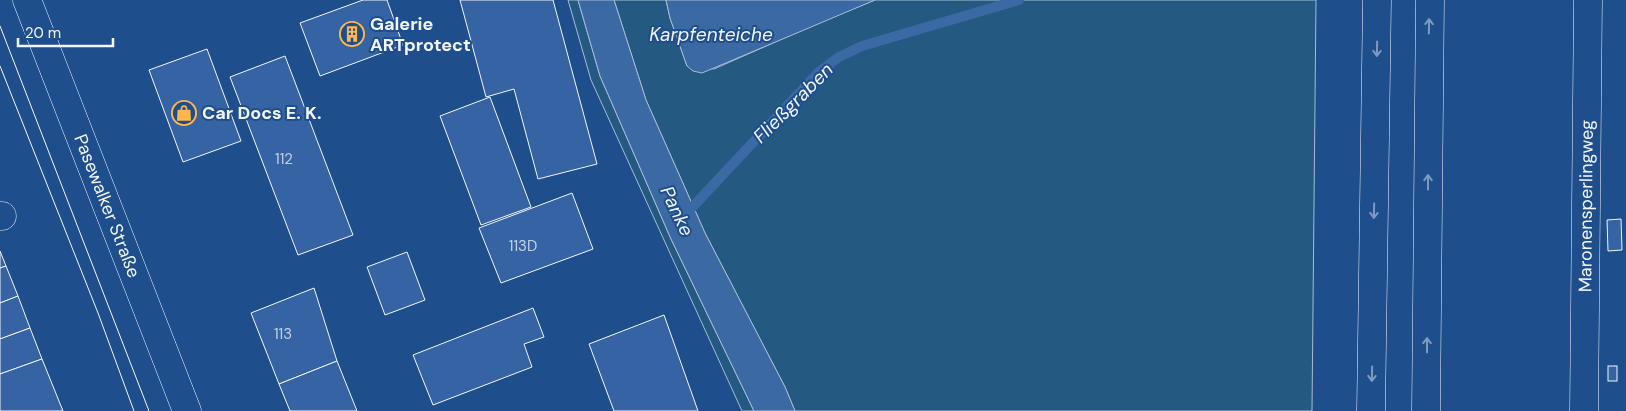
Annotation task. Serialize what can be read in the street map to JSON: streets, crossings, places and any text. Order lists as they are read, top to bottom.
{
  "streets": {
    "main road": ["Pasewalker Straße", "Maronensperlingweg"]
  },
  "water": ["Karpfenteiche", "Fließgraben", "Panke"],
  "places": {
    "building": ["Galerie ARTprotect"],
    "shop": ["Car Docs E. K."]
  },
  "house_numbers": ["112", "113D", "113"],
  "scale_bar": "20 m"
}
